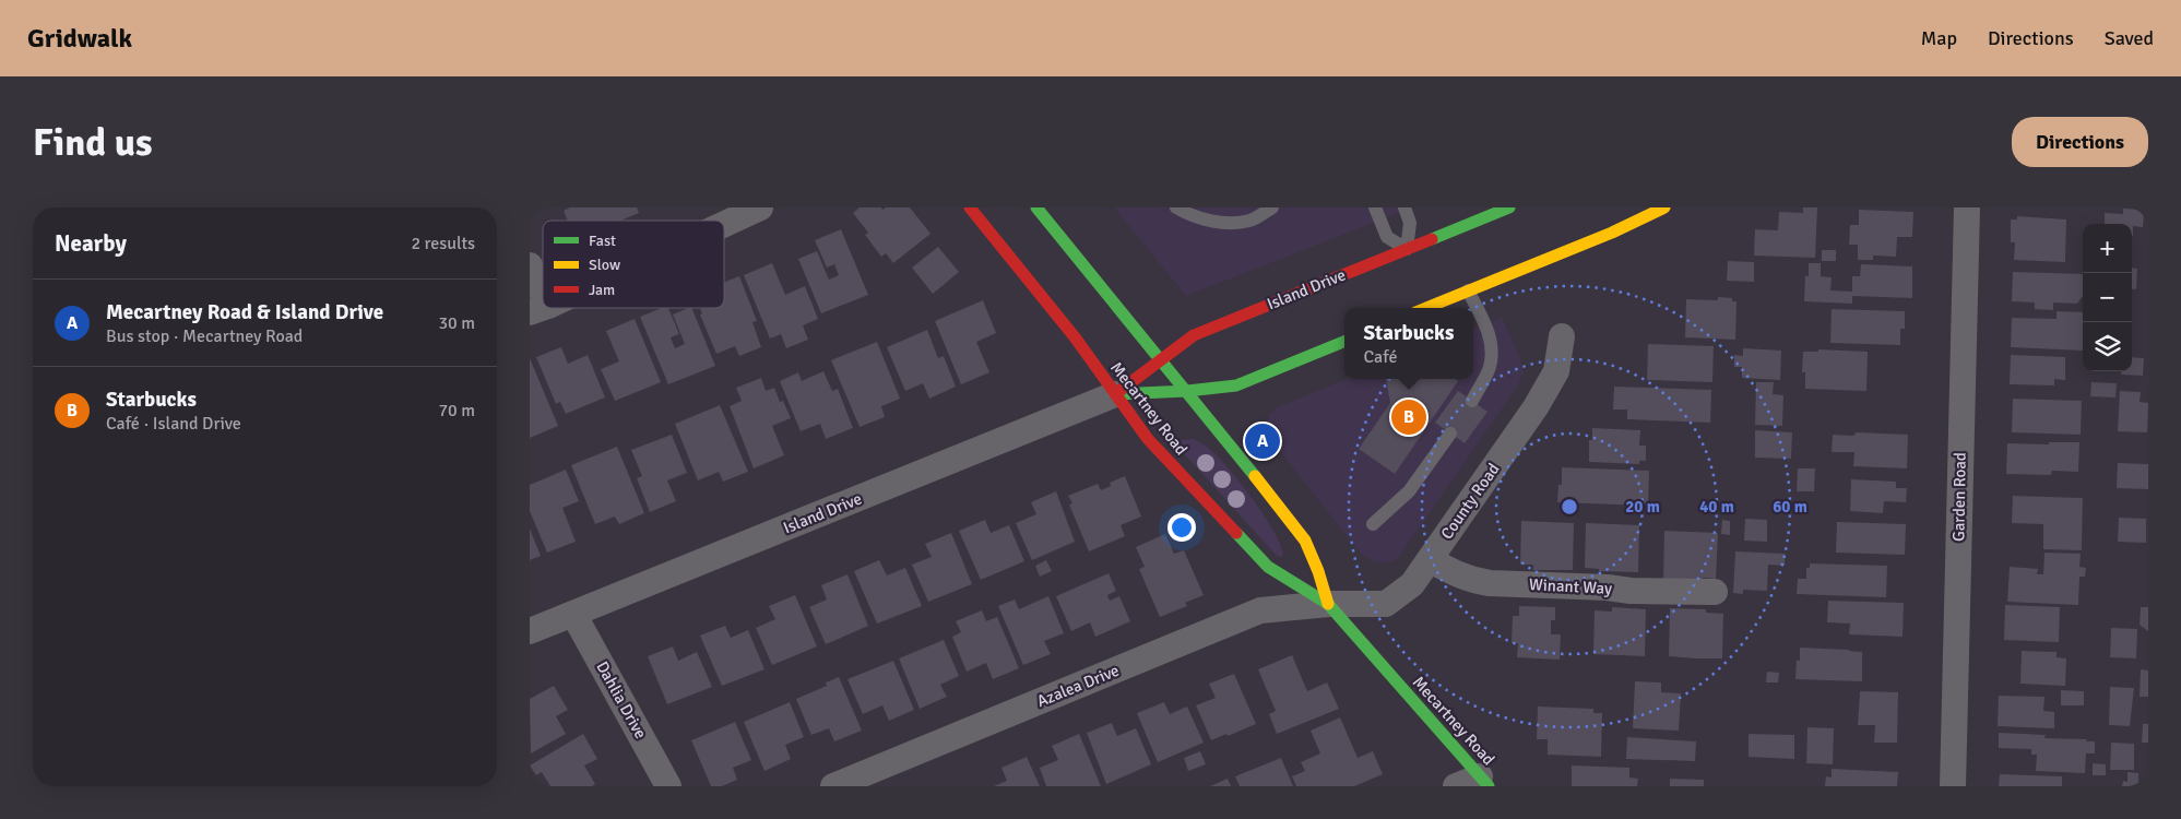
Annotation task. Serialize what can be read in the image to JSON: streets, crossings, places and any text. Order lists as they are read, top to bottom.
{
  "streets": {
    "main road": ["Island Drive", "Mecartney Road"],
    "street": [
      "Garden Road",
      "County Road",
      "Winant Way",
      "Azalea Drive",
      "Dahlia Drive"
    ]
  },
  "crossings": [
    ["Island Drive", "Mecartney Road"],
    ["Island Drive", "Dahlia Drive"],
    ["Mecartney Road", "County Road"],
    ["Mecartney Road", "Azalea Drive"],
    ["County Road", "Winant Way"],
    ["County Road", "Azalea Drive"]
  ],
  "legend": ["Fast", "Slow", "Jam"],
  "page": {
    "header": "Gridwalk",
    "nav": ["Map", "Directions", "Saved"],
    "buttons": "Directions",
    "title": "Find us",
    "heading": ["Nearby", "2 results"],
    "map_buttons": ["+", "−"],
    "list": [
      {
        "mark": "A",
        "name": "Mecartney Road & Island Drive",
        "note": "Bus stop · Mecartney Road",
        "value": "30 m"
      },
      {
        "mark": "B",
        "name": "Starbucks",
        "note": "Café · Island Drive",
        "value": "70 m"
      }
    ],
    "popup": ["Starbucks", "Café"],
    "pins": ["B", "A"]
  },
  "rings": ["20 m", "40 m", "60 m"]
}
